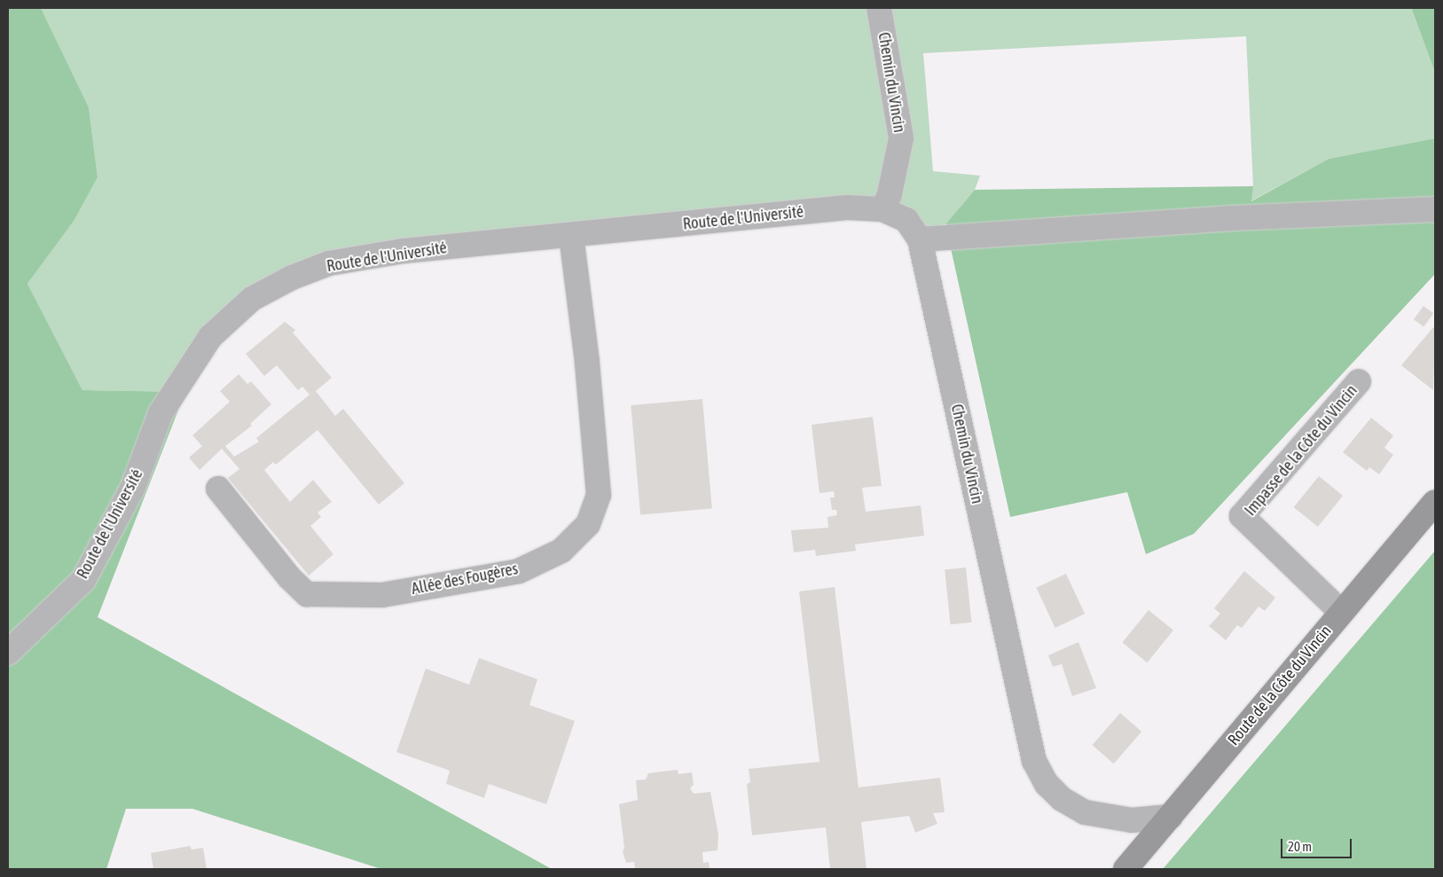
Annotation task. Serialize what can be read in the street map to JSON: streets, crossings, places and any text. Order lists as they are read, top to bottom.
{
  "streets": {
    "main road": ["Route de la Côte du Vincin"],
    "street": [
      "Chemin du Vincin",
      "Route de l'Université",
      "Impasse de la Côte du Vincin",
      "Allée des Fougères"
    ]
  },
  "crossings": [
    ["Chemin du Vincin", "Route de l'Université"],
    ["Chemin du Vincin", "Route de la Côte du Vincin"],
    ["Route de l'Université", "Allée des Fougères"],
    ["Impasse de la Côte du Vincin", "Route de la Côte du Vincin"]
  ],
  "scale_bar": "20 m"
}
